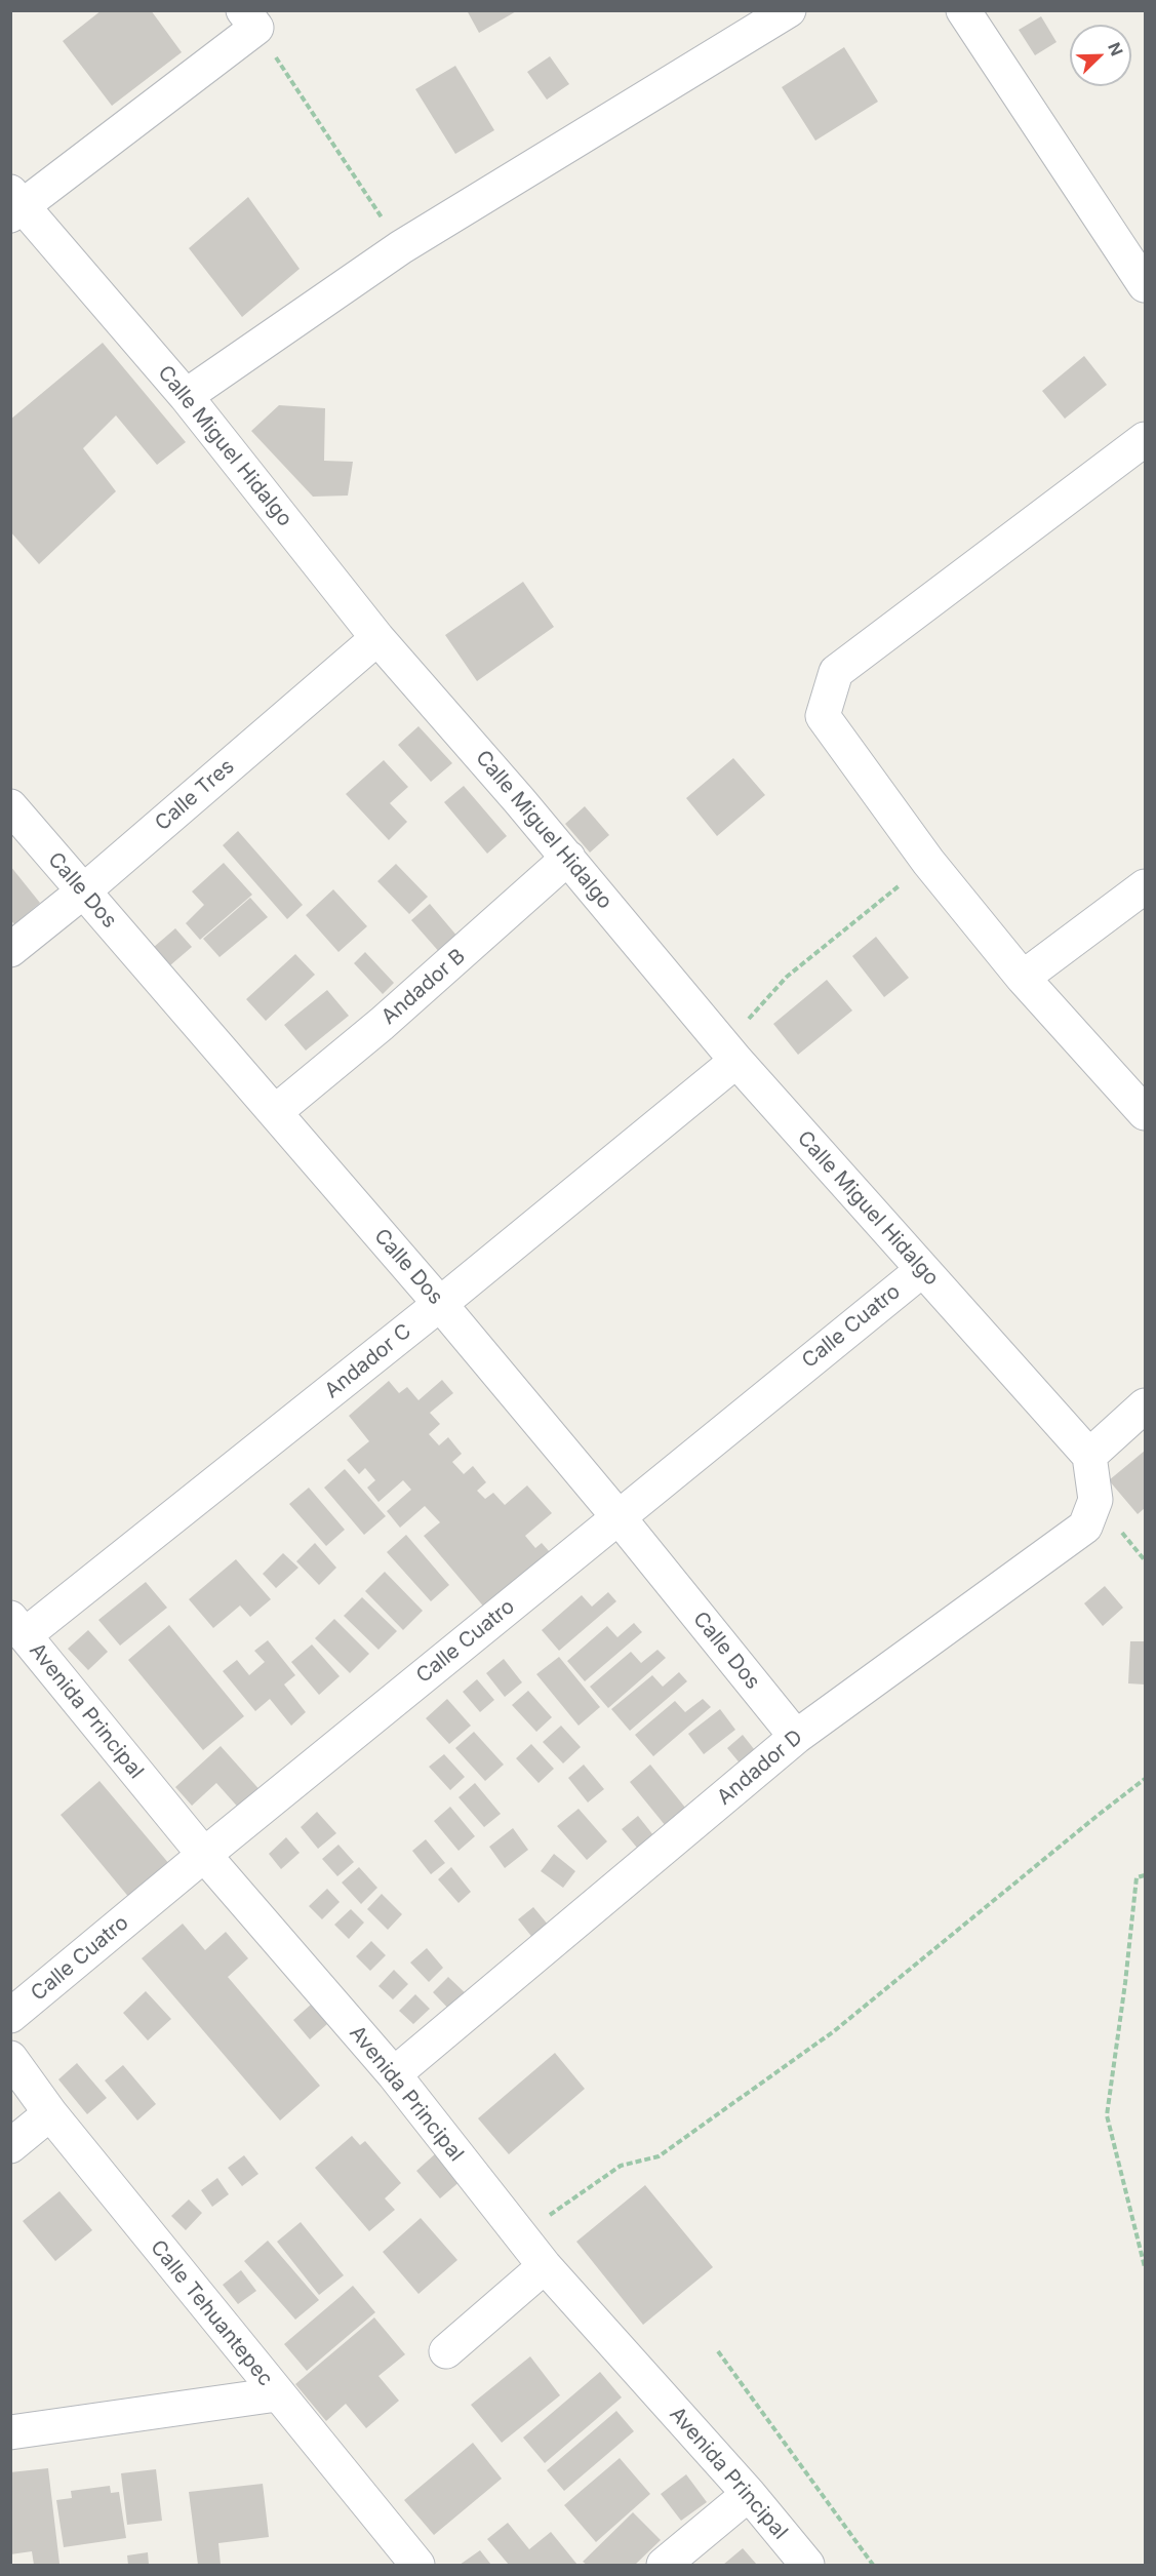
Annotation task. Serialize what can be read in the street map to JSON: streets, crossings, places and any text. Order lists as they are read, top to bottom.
{
  "streets": {
    "street": [
      "Calle Miguel Hidalgo",
      "Calle Tres",
      "Calle Dos",
      "Andador B",
      "Calle Cuatro",
      "Andador C",
      "Avenida Principal",
      "Andador D",
      "Calle Tehuantepec"
    ]
  },
  "crossings": [
    ["Calle Miguel Hidalgo", "Calle Tres"],
    ["Calle Miguel Hidalgo", "Andador B"],
    ["Calle Miguel Hidalgo", "Calle Cuatro"],
    ["Calle Miguel Hidalgo", "Andador C"],
    ["Calle Miguel Hidalgo", "Andador D"],
    ["Calle Tres", "Calle Dos"],
    ["Calle Dos", "Andador B"],
    ["Calle Dos", "Calle Cuatro"],
    ["Calle Dos", "Andador C"],
    ["Calle Dos", "Andador D"],
    ["Calle Cuatro", "Avenida Principal"],
    ["Andador C", "Avenida Principal"],
    ["Avenida Principal", "Andador D"]
  ],
  "north": "top right"
}
